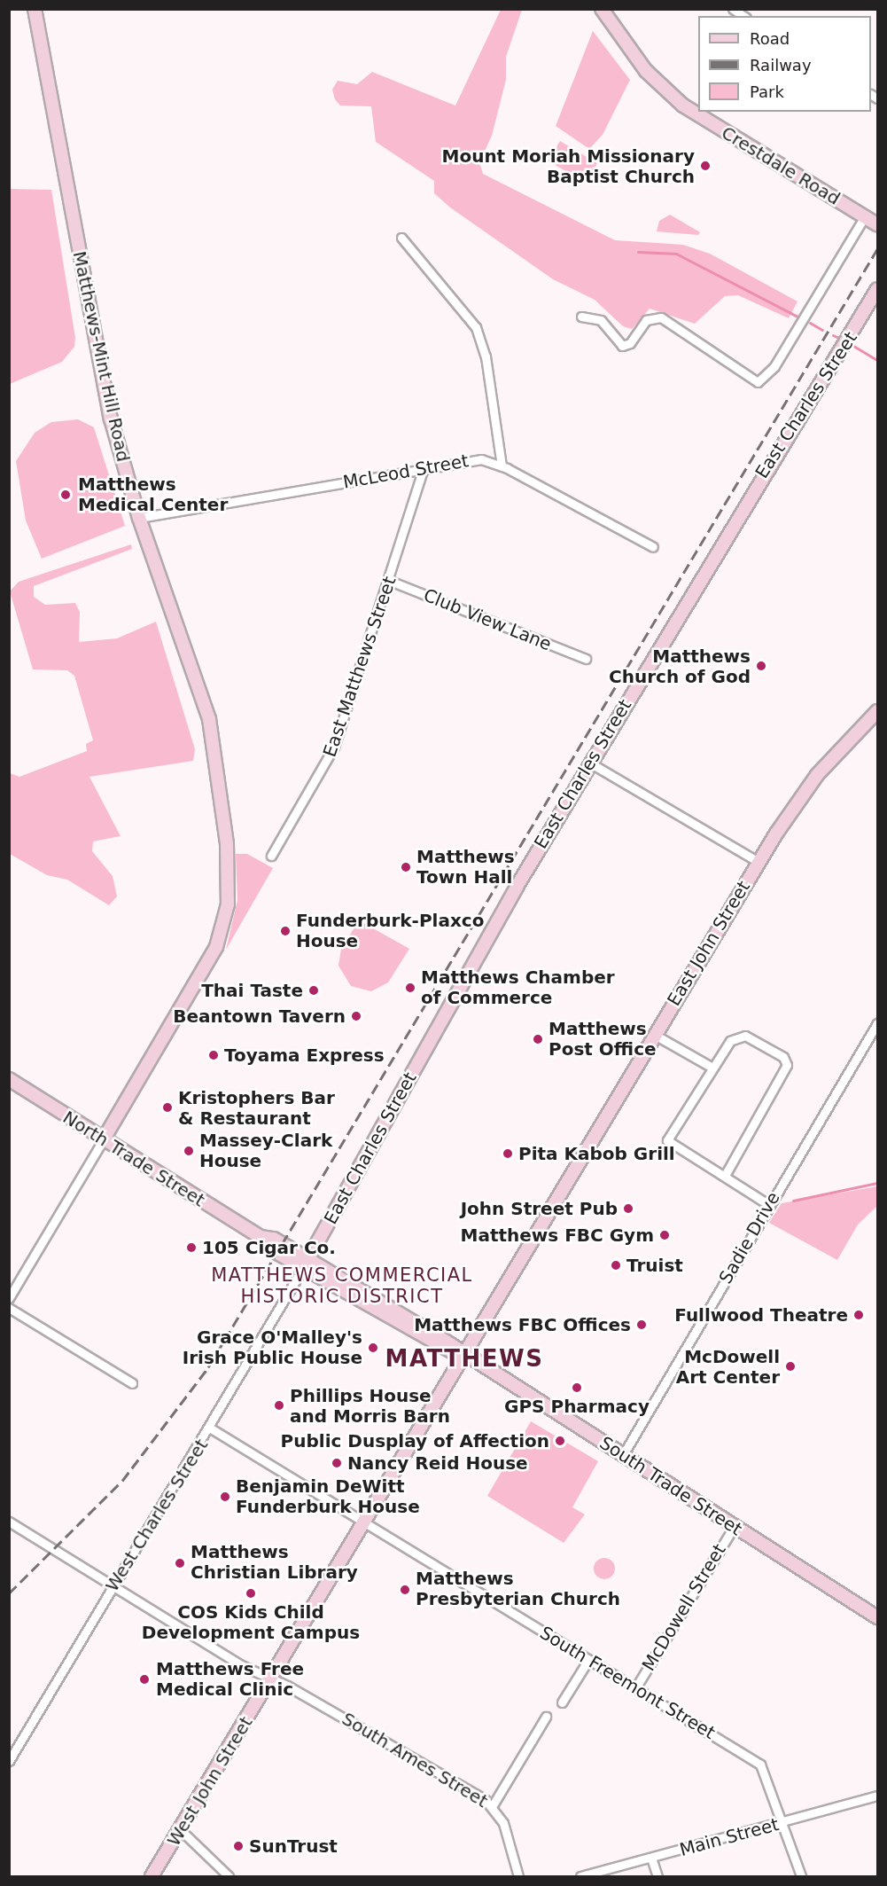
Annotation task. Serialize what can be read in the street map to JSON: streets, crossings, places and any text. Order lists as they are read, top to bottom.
{
  "streets": {
    "main road": [
      "Crestdale Road",
      "Matthews-Mint Hill Road",
      "East Charles Street",
      "East John Street",
      "North Trade Street",
      "South Trade Street",
      "West John Street"
    ],
    "street": [
      "McLeod Street",
      "Club View Lane",
      "East Matthews Street",
      "Sadie Drive",
      "West Charles Street",
      "McDowell Street",
      "South Freemont Street",
      "South Ames Street",
      "Main Street"
    ]
  },
  "crossings": [
    ["Matthews-Mint Hill Road", "McLeod Street"],
    ["Matthews-Mint Hill Road", "North Trade Street"],
    ["East Charles Street", "North Trade Street"],
    ["East Charles Street", "West Charles Street"],
    ["McLeod Street", "East Matthews Street"],
    ["Club View Lane", "East Matthews Street"],
    ["East John Street", "North Trade Street"],
    ["East John Street", "South Trade Street"],
    ["East John Street", "West John Street"],
    ["North Trade Street", "South Trade Street"],
    ["North Trade Street", "West Charles Street"],
    ["North Trade Street", "West John Street"],
    ["Sadie Drive", "South Trade Street"],
    ["South Trade Street", "McDowell Street"],
    ["South Trade Street", "West John Street"],
    ["West Charles Street", "South Freemont Street"],
    ["West Charles Street", "South Ames Street"],
    ["McDowell Street", "South Freemont Street"],
    ["South Freemont Street", "West John Street"],
    ["South Freemont Street", "Main Street"],
    ["South Ames Street", "West John Street"]
  ],
  "districts": ["MATTHEWS COMMERCIAL HISTORIC DISTRICT", "MATTHEWS"],
  "places": [
    "Mount Moriah Missionary Baptist Church",
    "Matthews Medical Center",
    "Matthews Church of God",
    "Matthews Town Hall",
    "Funderburk-Plaxco House",
    "Matthews Chamber of Commerce",
    "Thai Taste",
    "Beantown Tavern",
    "Matthews Post Office",
    "Toyama Express",
    "Kristophers Bar & Restaurant",
    "Massey-Clark House",
    "Pita Kabob Grill",
    "John Street Pub",
    "Matthews FBC Gym",
    "105 Cigar Co.",
    "Truist",
    "Fullwood Theatre",
    "Matthews FBC Offices",
    "Grace O'Malley's Irish Public House",
    "McDowell Art Center",
    "GPS Pharmacy",
    "Phillips House and Morris Barn",
    "Public Dusplay of Affection",
    "Nancy Reid House",
    "Benjamin DeWitt Funderburk House",
    "Matthews Christian Library",
    "Matthews Presbyterian Church",
    "COS Kids Child Development Campus",
    "Matthews Free Medical Clinic",
    "SunTrust"
  ],
  "legend": ["Road", "Railway", "Park"]
}
